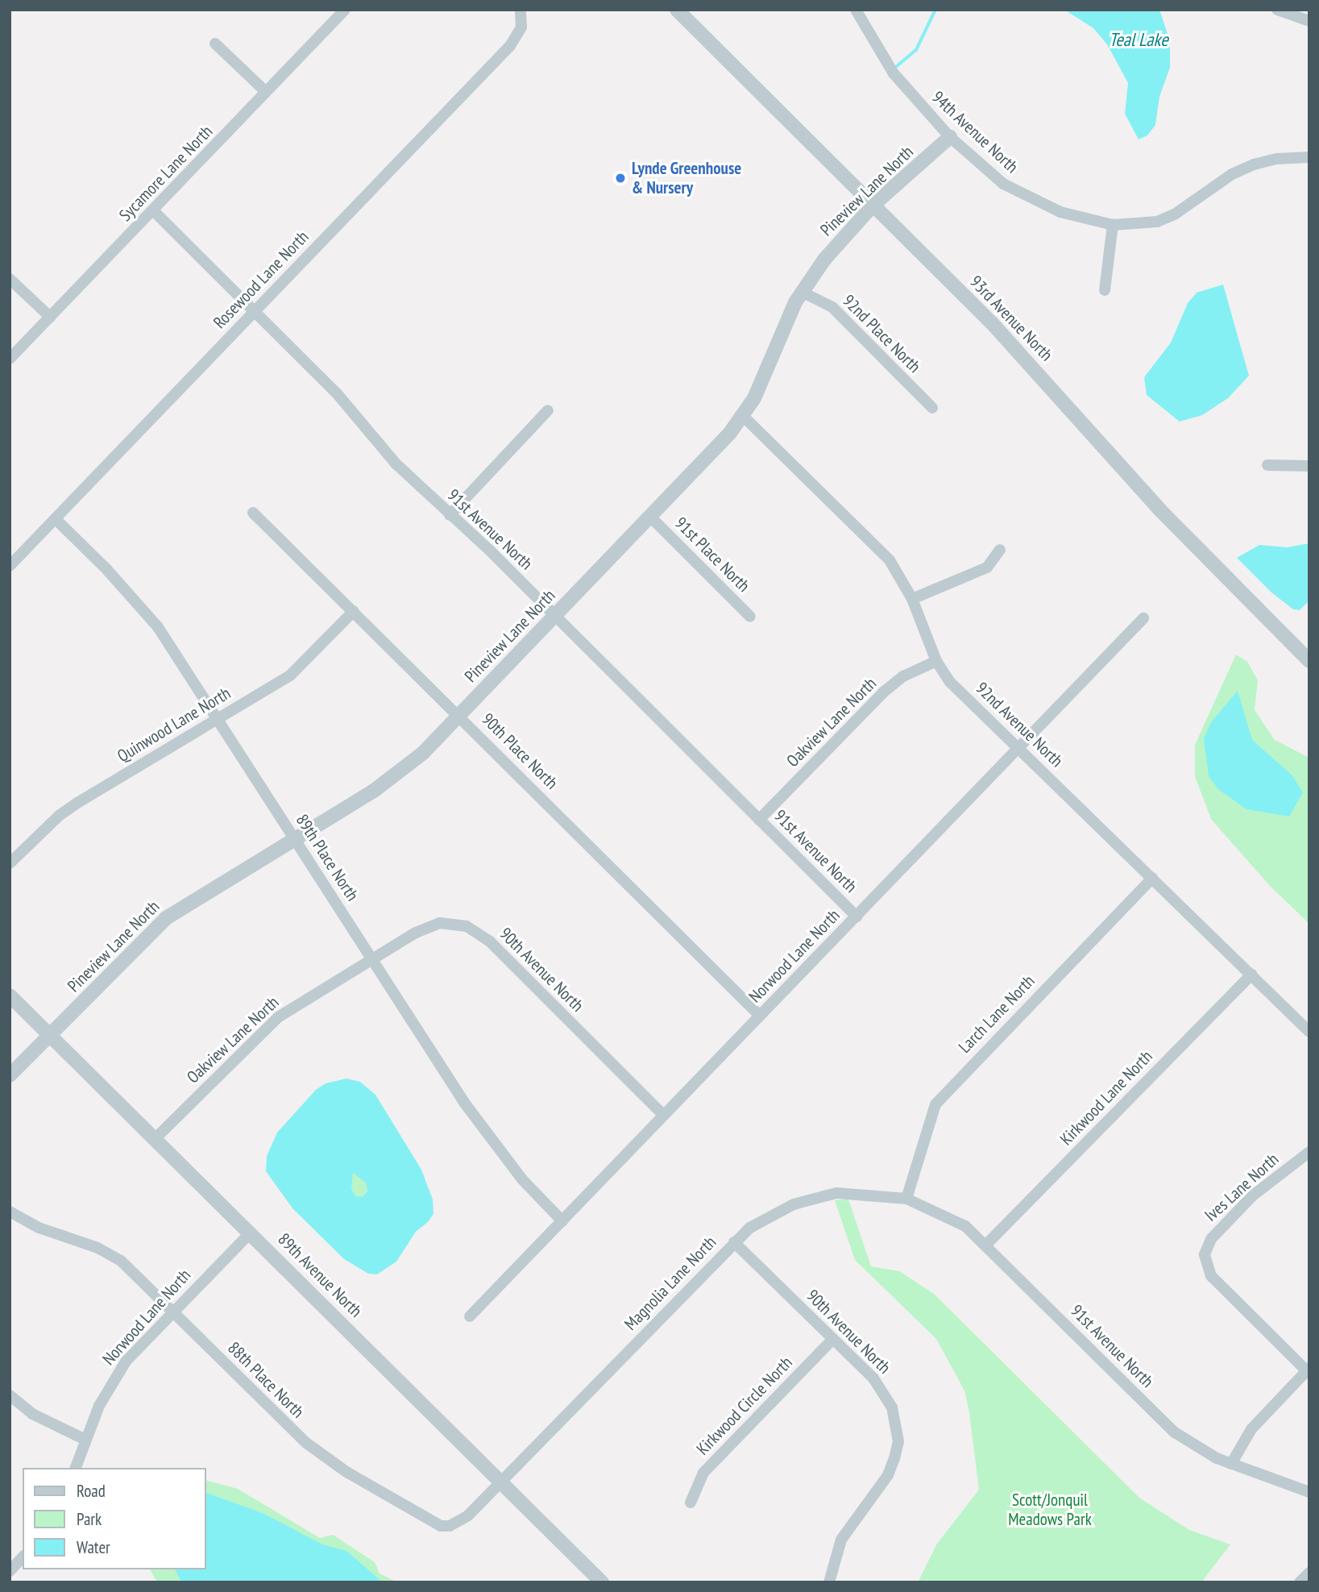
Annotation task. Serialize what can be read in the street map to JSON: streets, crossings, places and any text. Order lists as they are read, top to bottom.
{
  "streets": {
    "street": [
      "94th Avenue North",
      "Sycamore Lane North",
      "Pineview Lane North",
      "Rosewood Lane North",
      "93rd Avenue North",
      "92nd Place North",
      "91st Avenue North",
      "91st Place North",
      "Oakview Lane North",
      "Quinwood Lane North",
      "92nd Avenue North",
      "90th Place North",
      "89th Place North",
      "Norwood Lane North",
      "90th Avenue North",
      "Larch Lane North",
      "Kirkwood Lane North",
      "Ives Lane North",
      "89th Avenue North",
      "Magnolia Lane North",
      "88th Place North",
      "Kirkwood Circle North"
    ]
  },
  "crossings": [
    ["94th Avenue North", "Pineview Lane North"],
    ["Sycamore Lane North", "91st Avenue North"],
    ["Pineview Lane North", "93rd Avenue North"],
    ["Pineview Lane North", "92nd Place North"],
    ["Pineview Lane North", "91st Avenue North"],
    ["Pineview Lane North", "91st Place North"],
    ["Pineview Lane North", "92nd Avenue North"],
    ["Pineview Lane North", "90th Place North"],
    ["Pineview Lane North", "89th Place North"],
    ["Pineview Lane North", "89th Avenue North"],
    ["Rosewood Lane North", "91st Avenue North"],
    ["Rosewood Lane North", "89th Place North"],
    ["91st Avenue North", "Oakview Lane North"],
    ["91st Avenue North", "Norwood Lane North"],
    ["91st Avenue North", "Larch Lane North"],
    ["91st Avenue North", "Kirkwood Lane North"],
    ["91st Avenue North", "Magnolia Lane North"],
    ["Oakview Lane North", "92nd Avenue North"],
    ["Oakview Lane North", "89th Place North"],
    ["Oakview Lane North", "90th Avenue North"],
    ["Oakview Lane North", "89th Avenue North"],
    ["Quinwood Lane North", "90th Place North"],
    ["Quinwood Lane North", "89th Place North"],
    ["92nd Avenue North", "Norwood Lane North"],
    ["92nd Avenue North", "Larch Lane North"],
    ["92nd Avenue North", "Kirkwood Lane North"],
    ["90th Place North", "Norwood Lane North"],
    ["89th Place North", "Norwood Lane North"],
    ["89th Place North", "90th Avenue North"],
    ["Norwood Lane North", "90th Avenue North"],
    ["Norwood Lane North", "89th Avenue North"],
    ["Norwood Lane North", "88th Place North"],
    ["90th Avenue North", "Magnolia Lane North"],
    ["90th Avenue North", "Kirkwood Circle North"],
    ["Larch Lane North", "Magnolia Lane North"],
    ["89th Avenue North", "Magnolia Lane North"],
    ["89th Avenue North", "88th Place North"],
    ["Magnolia Lane North", "88th Place North"]
  ],
  "water": ["Teal Lake"],
  "parks": ["Scott/Jonquil Meadows Park"],
  "places": ["Lynde Greenhouse & Nursery"],
  "legend": ["Road", "Park", "Water"]
}
